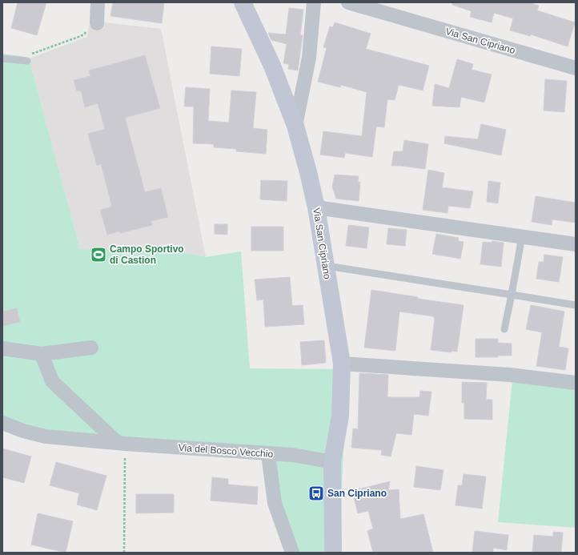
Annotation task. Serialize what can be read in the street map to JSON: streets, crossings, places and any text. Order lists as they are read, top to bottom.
{
  "streets": {
    "main road": ["Via San Cipriano"],
    "street": ["Via del Bosco Vecchio"]
  },
  "crossings": [
    ["Via San Cipriano", "Via del Bosco Vecchio"]
  ],
  "places": {
    "sports": ["Campo Sportivo di Castion"],
    "bus stop": ["San Cipriano"]
  }
}
